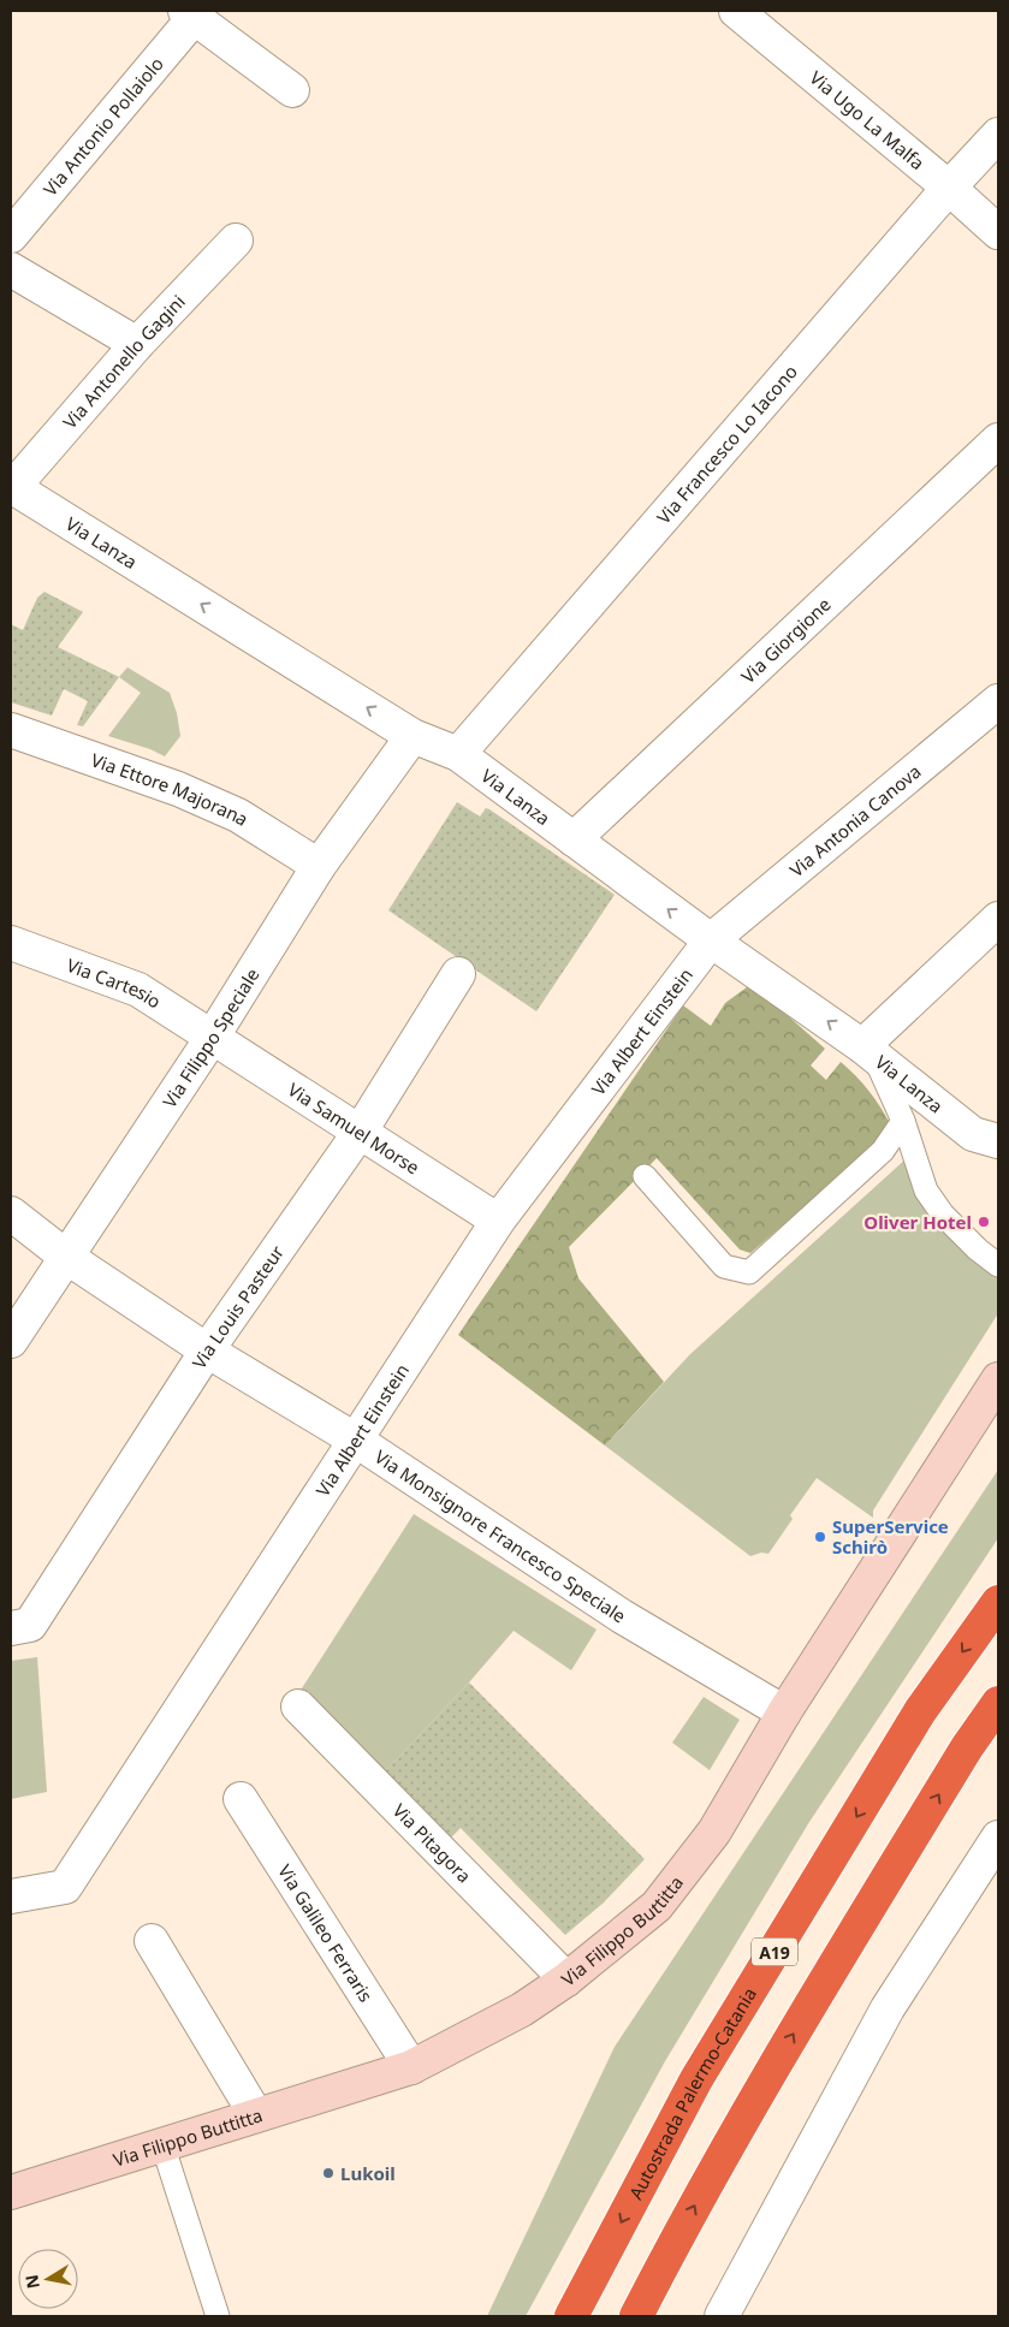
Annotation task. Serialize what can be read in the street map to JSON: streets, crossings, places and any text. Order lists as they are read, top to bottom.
{
  "streets": {
    "highway": ["A19", "Autostrada Palermo-Catania"],
    "main road": ["Via Filippo Buttitta"],
    "street": [
      "Via Ugo La Malfa",
      "Via Antonio Pollaiolo",
      "Via Antonello Gagini",
      "Via Francesco Lo Iacono",
      "Via Lanza",
      "Via Giorgione",
      "Via Ettore Majorana",
      "Via Antonia Canova",
      "Via Cartesio",
      "Via Albert Einstein",
      "Via Filippo Speciale",
      "Via Samuel Morse",
      "Via Louis Pasteur",
      "Via Monsignore Francesco Speciale",
      "Via Pitagora",
      "Via Galileo Ferraris"
    ]
  },
  "crossings": [
    ["Via Ugo La Malfa", "Via Francesco Lo Iacono"],
    ["Via Antonello Gagini", "Via Lanza"],
    ["Via Francesco Lo Iacono", "Via Lanza"],
    ["Via Lanza", "Via Giorgione"],
    ["Via Lanza", "Via Antonia Canova"],
    ["Via Lanza", "Via Albert Einstein"],
    ["Via Lanza", "Via Filippo Speciale"],
    ["Via Ettore Majorana", "Via Filippo Speciale"],
    ["Via Antonia Canova", "Via Albert Einstein"],
    ["Via Cartesio", "Via Filippo Speciale"],
    ["Via Cartesio", "Via Samuel Morse"],
    ["Via Albert Einstein", "Via Samuel Morse"],
    ["Via Albert Einstein", "Via Monsignore Francesco Speciale"],
    ["Via Filippo Speciale", "Via Samuel Morse"],
    ["Via Filippo Speciale", "Via Monsignore Francesco Speciale"],
    ["Via Samuel Morse", "Via Louis Pasteur"],
    ["Via Louis Pasteur", "Via Monsignore Francesco Speciale"],
    ["Via Monsignore Francesco Speciale", "Via Filippo Buttitta"],
    ["Via Pitagora", "Via Filippo Buttitta"],
    ["Via Filippo Buttitta", "Via Galileo Ferraris"]
  ],
  "one_way": ["Via Lanza"],
  "places": ["Oliver Hotel", "SuperService Schirò", "Lukoil"],
  "north": "left"
}
